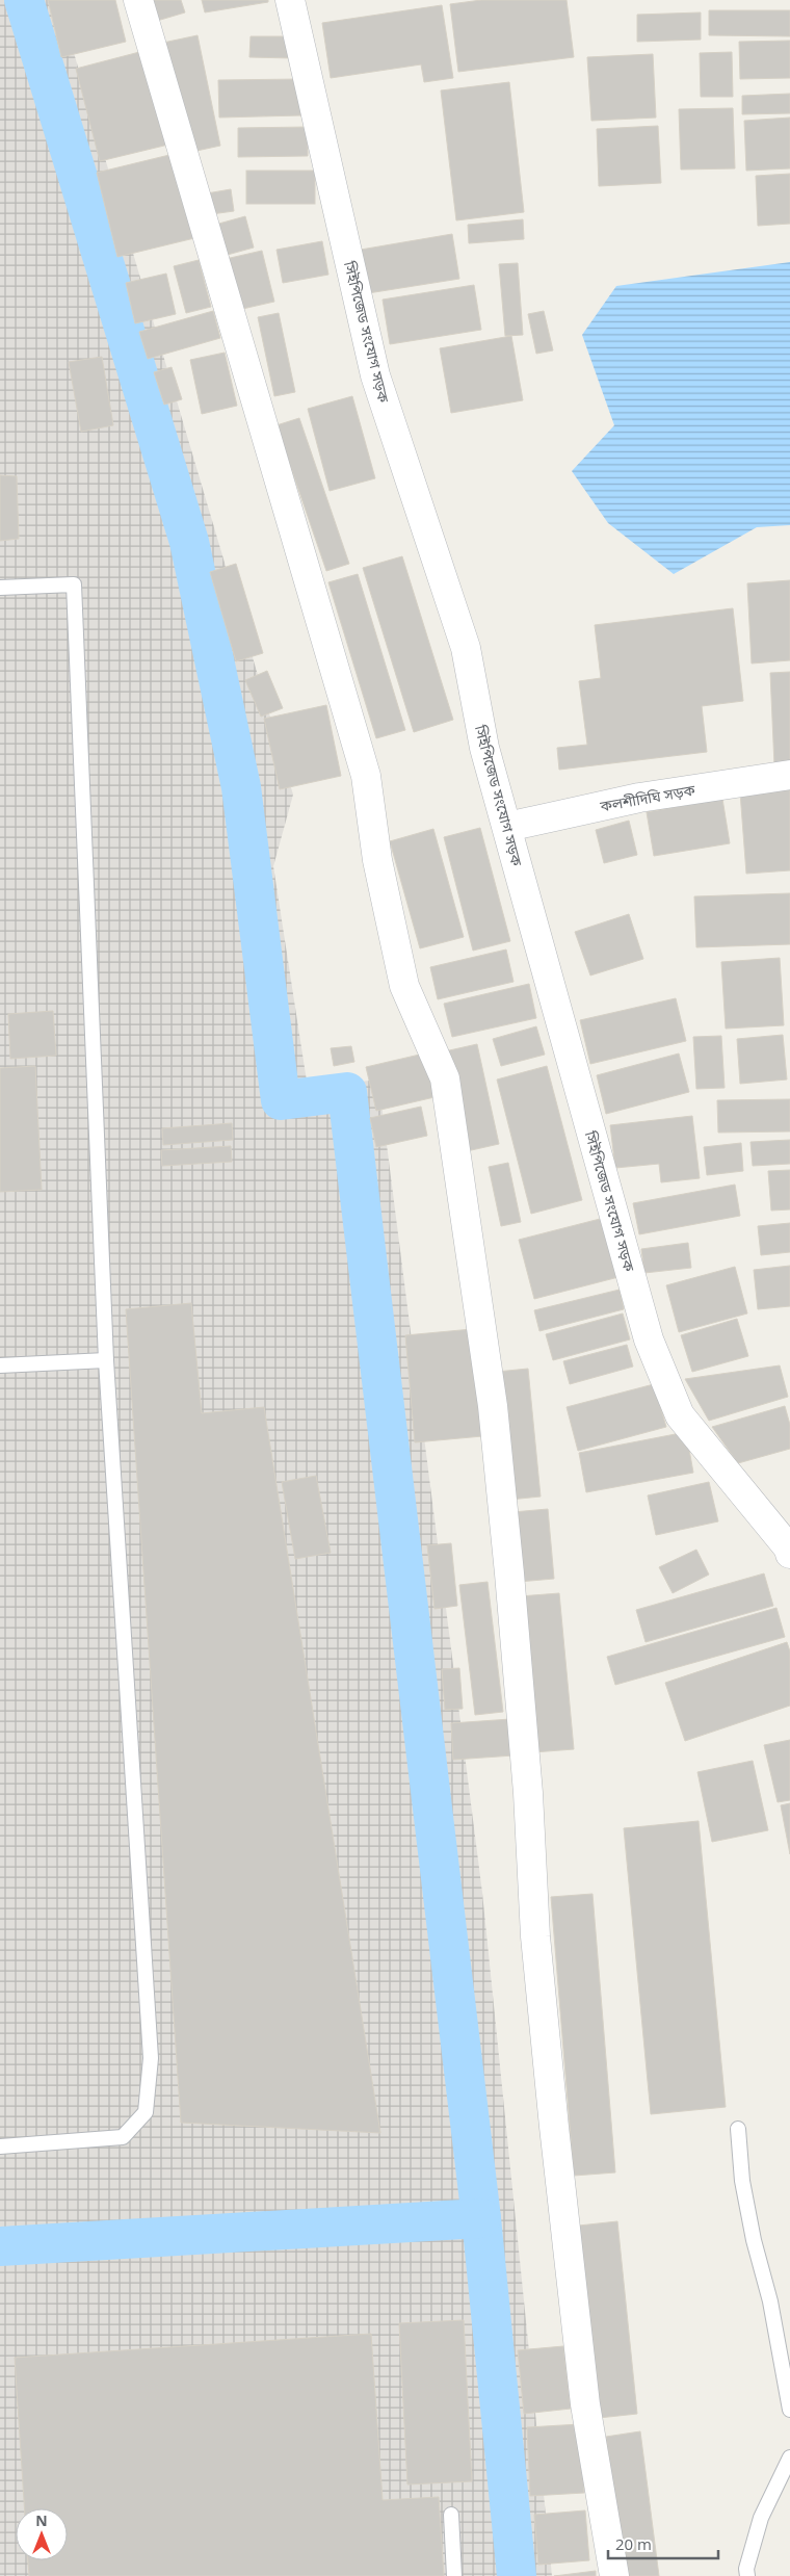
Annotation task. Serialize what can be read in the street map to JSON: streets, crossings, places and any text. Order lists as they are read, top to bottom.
{
  "streets": {
    "street": ["সিইপিজেড সংযোগ সড়ক", "কলশীদিঘি সড়ক"]
  },
  "crossings": [
    ["সিইপিজেড সংযোগ সড়ক", "কলশীদিঘি সড়ক"]
  ],
  "scale_bar": "20 m",
  "north": "top"
}
